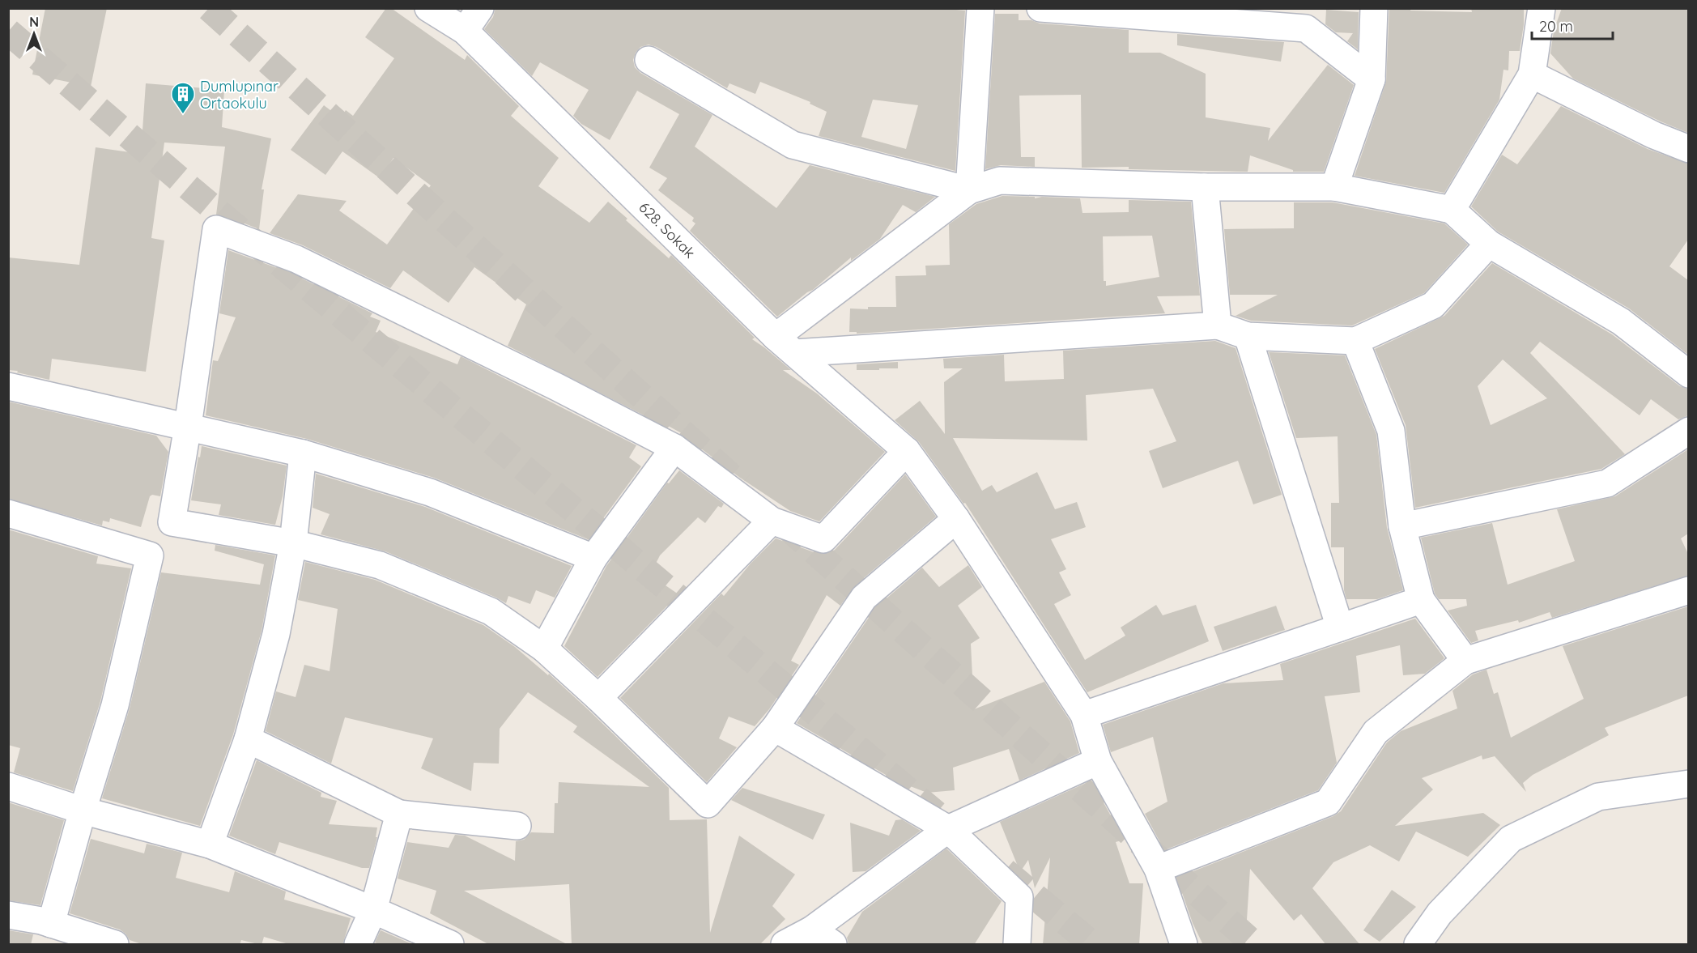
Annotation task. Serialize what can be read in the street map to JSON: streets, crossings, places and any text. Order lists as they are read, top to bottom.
{
  "streets": {
    "street": ["628. Sokak"]
  },
  "places": {
    "building": ["Dumlupınar Ortaokulu"]
  },
  "scale_bar": "20 m",
  "north": "top"
}
